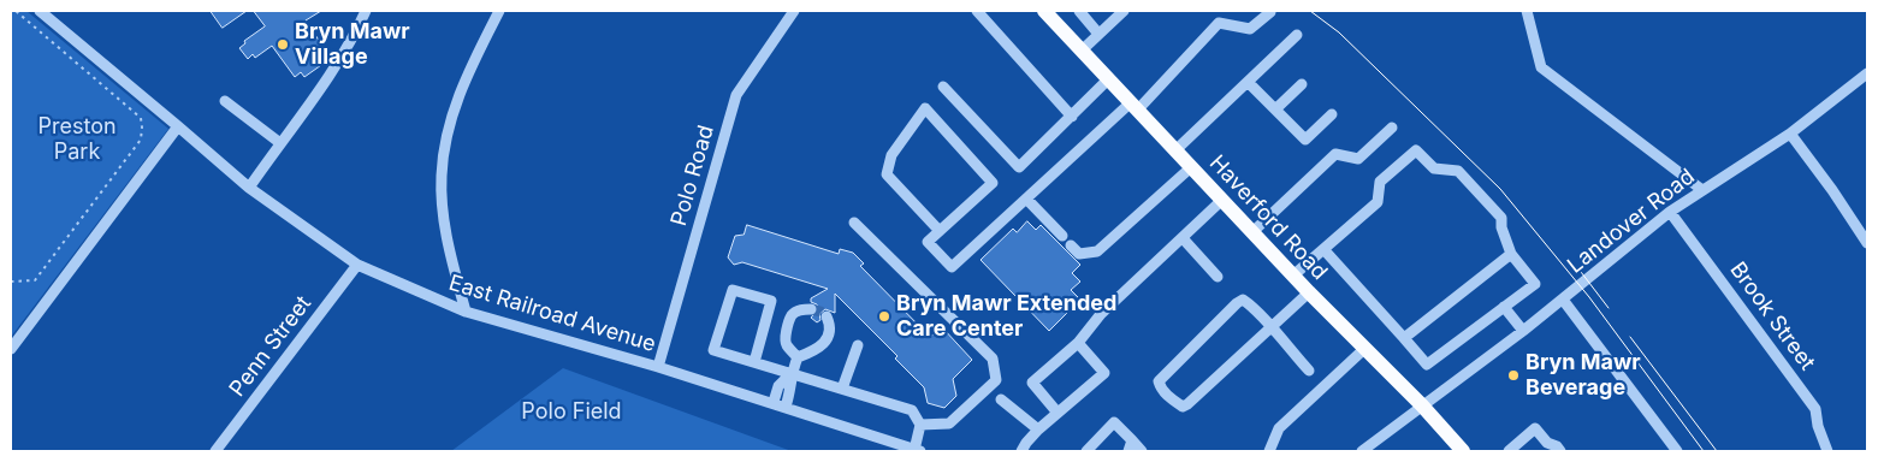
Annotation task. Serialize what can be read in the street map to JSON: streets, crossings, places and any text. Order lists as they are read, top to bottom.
{
  "streets": {
    "main road": ["Haverford Road"],
    "street": [
      "Polo Road",
      "Landover Road",
      "East Railroad Avenue",
      "Brook Street",
      "Penn Street"
    ]
  },
  "crossings": [
    ["Polo Road", "East Railroad Avenue"],
    ["Haverford Road", "Landover Road"],
    ["Landover Road", "Brook Street"],
    ["East Railroad Avenue", "Penn Street"]
  ],
  "parks": ["Preston Park", "Polo Field"],
  "places": ["Bryn Mawr Village", "Bryn Mawr Extended Care Center", "Bryn Mawr Beverage"]
}
